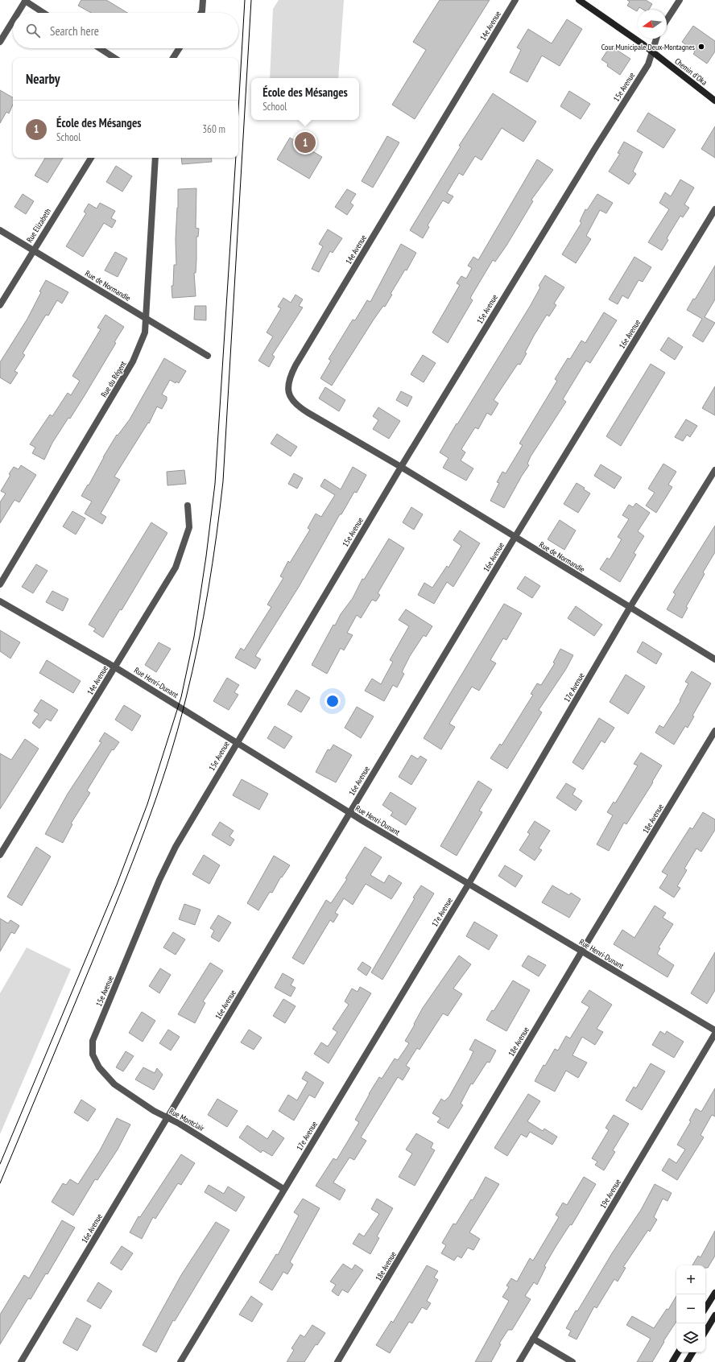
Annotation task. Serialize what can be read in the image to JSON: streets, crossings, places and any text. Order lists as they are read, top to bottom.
{
  "streets": {
    "main road": ["Chemin d'Oka"],
    "street": [
      "14e Avenue",
      "15e Avenue",
      "Rue Elizabeth",
      "Rue de Normandie",
      "16e Avenue",
      "Rue du Régent",
      "Rue Henri-Dunant",
      "17e Avenue",
      "18e Avenue",
      "Rue Montclair",
      "19e Avenue"
    ]
  },
  "crossings": [
    ["14e Avenue", "15e Avenue"],
    ["14e Avenue", "Rue de Normandie"],
    ["14e Avenue", "Rue Henri-Dunant"],
    ["Chemin d'Oka", "15e Avenue"],
    ["15e Avenue", "Rue de Normandie"],
    ["15e Avenue", "Rue Henri-Dunant"],
    ["15e Avenue", "Rue Montclair"],
    ["Rue Elizabeth", "Rue de Normandie"],
    ["Rue de Normandie", "16e Avenue"],
    ["Rue de Normandie", "Rue du Régent"],
    ["Rue de Normandie", "17e Avenue"],
    ["16e Avenue", "Rue Henri-Dunant"],
    ["16e Avenue", "Rue Montclair"],
    ["Rue Henri-Dunant", "17e Avenue"],
    ["Rue Henri-Dunant", "18e Avenue"],
    ["17e Avenue", "Rue Montclair"]
  ],
  "places": ["Cour Municipale Deux-Montagnes"],
  "north": "left",
  "page": {
    "search": "Search here",
    "heading": "Nearby",
    "popup": ["École des Mésanges", "School"],
    "list": [
      {
        "mark": "1",
        "name": "École des Mésanges",
        "note": "School",
        "value": "360 m"
      }
    ],
    "pins": "1",
    "map_buttons": ["+", "−"]
  }
}
